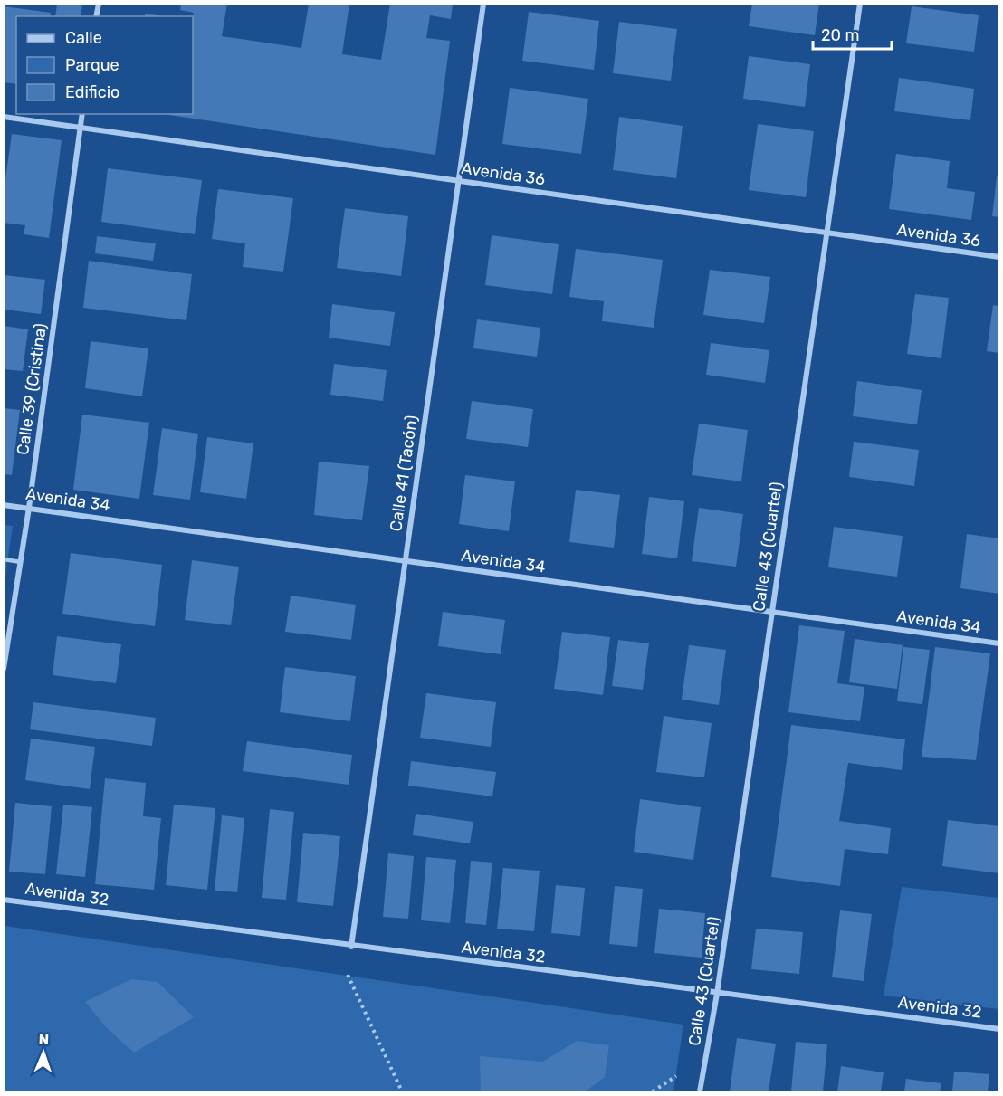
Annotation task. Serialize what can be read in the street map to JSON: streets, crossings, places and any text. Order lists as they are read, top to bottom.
{
  "streets": {
    "street": [
      "Avenida 36",
      "Calle 39 (Cristina)",
      "Calle 41 (Tacón)",
      "Avenida 34",
      "Calle 43 (Cuartel)",
      "Avenida 32"
    ]
  },
  "crossings": [
    ["Avenida 36", "Calle 39 (Cristina)"],
    ["Avenida 36", "Calle 41 (Tacón)"],
    ["Avenida 36", "Calle 43 (Cuartel)"],
    ["Calle 39 (Cristina)", "Avenida 34"],
    ["Calle 41 (Tacón)", "Avenida 34"],
    ["Calle 41 (Tacón)", "Avenida 32"],
    ["Avenida 34", "Calle 43 (Cuartel)"],
    ["Calle 43 (Cuartel)", "Avenida 32"]
  ],
  "legend": ["Calle", "Parque", "Edificio"],
  "scale_bar": "20 m",
  "north": "top"
}
